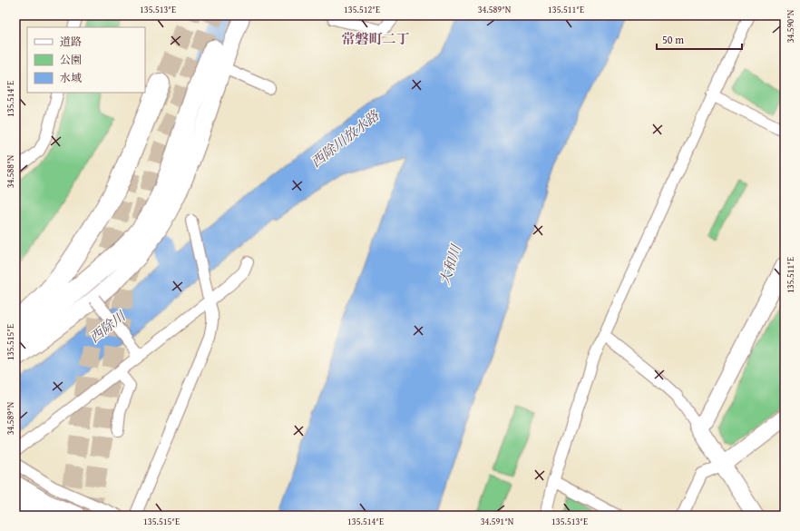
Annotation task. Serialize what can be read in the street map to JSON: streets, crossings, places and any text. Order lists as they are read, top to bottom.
{
  "districts": ["常磐町二丁"],
  "water": ["西除川放水路", "大和川", "西除川"],
  "legend": ["道路", "公園", "水域"],
  "scale_bar": "50 m",
  "coordinates": [
    "135.513°E",
    "135.512°E",
    "34.589°N",
    "135.511°E",
    "34.590°N",
    "135.514°E",
    "34.588°N",
    "135.515°E",
    "34.591°N"
  ]
}
